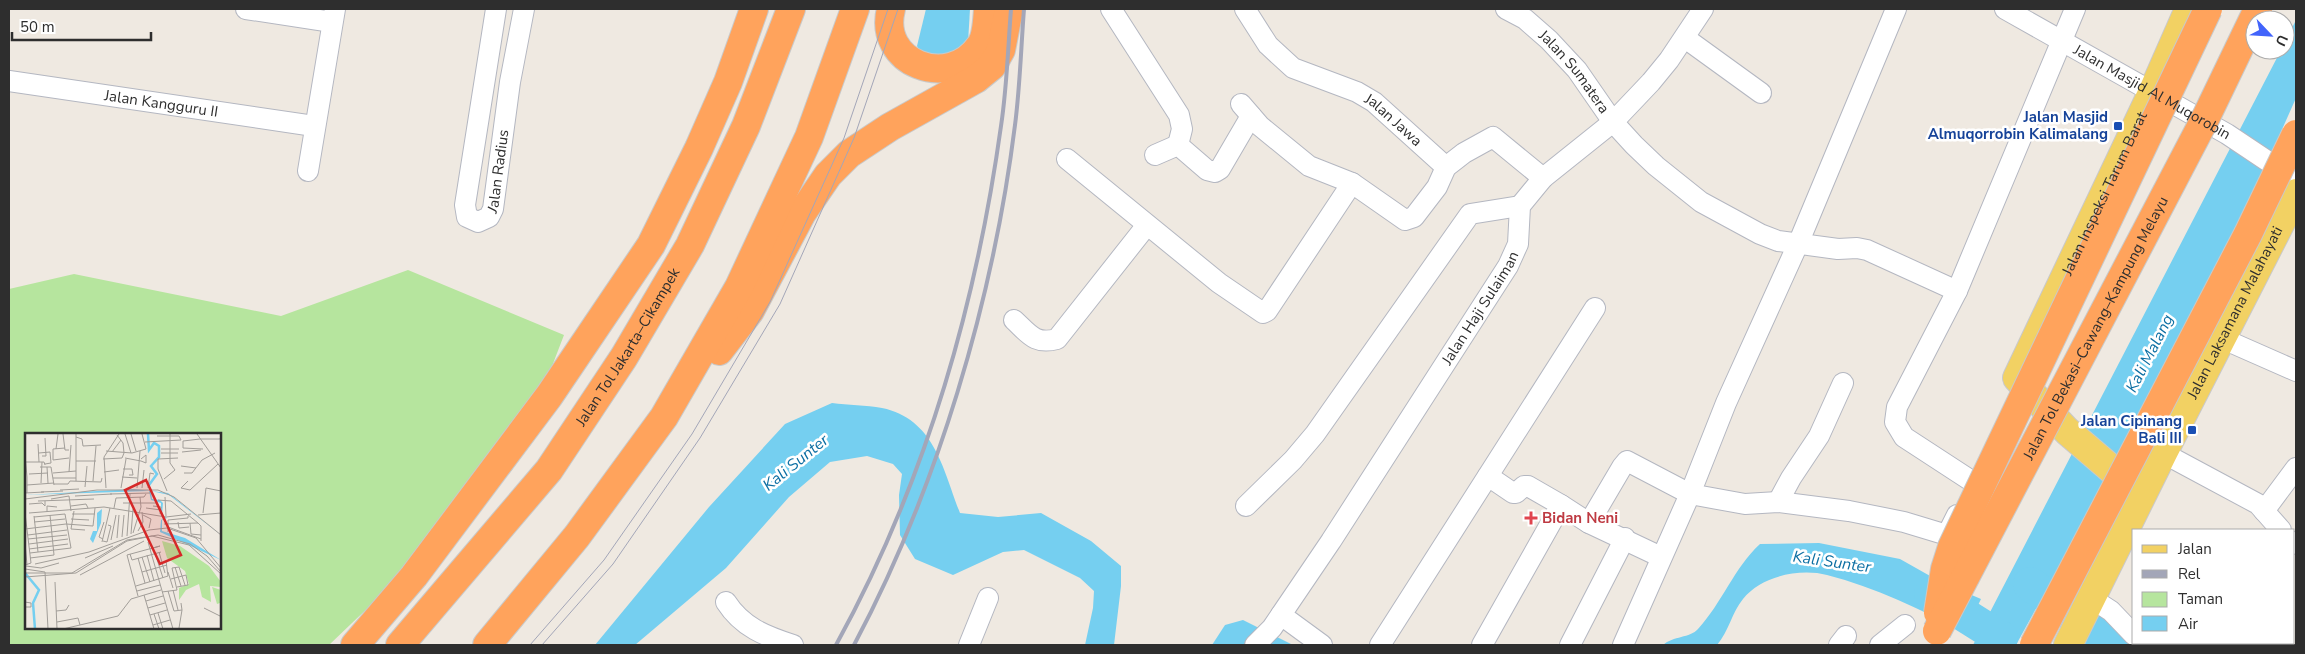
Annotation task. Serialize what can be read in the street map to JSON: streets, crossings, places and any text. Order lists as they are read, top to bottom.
{
  "streets": {
    "highway": ["Jalan Tol Bekasi–Cawang–Kampung Melayu", "Jalan Tol Jakarta–Cikampek"],
    "main road": ["Jalan Inspeksi Tarum Barat", "Jalan Laksamana Malahayati"],
    "street": [
      "Jalan Sumatera",
      "Jalan Masjid Al Muqorobin",
      "Jalan Kangguru II",
      "Jalan Jawa",
      "Jalan Radius",
      "Jalan Haji Sulaiman"
    ]
  },
  "crossings": [
    ["Jalan Masjid Al Muqorobin", "Jalan Inspeksi Tarum Barat"]
  ],
  "water": ["Kali Malang", "Kali Sunter"],
  "places": {
    "transit": ["Jalan Masjid Almuqorrobin Kalimalang", "Jalan Cipinang Bali III"],
    "health": ["Bidan Neni"]
  },
  "legend": [
    "Jalan",
    "Rel",
    "Taman",
    "Air"
  ],
  "scale_bar": "50 m",
  "north": "bottom right"
}
